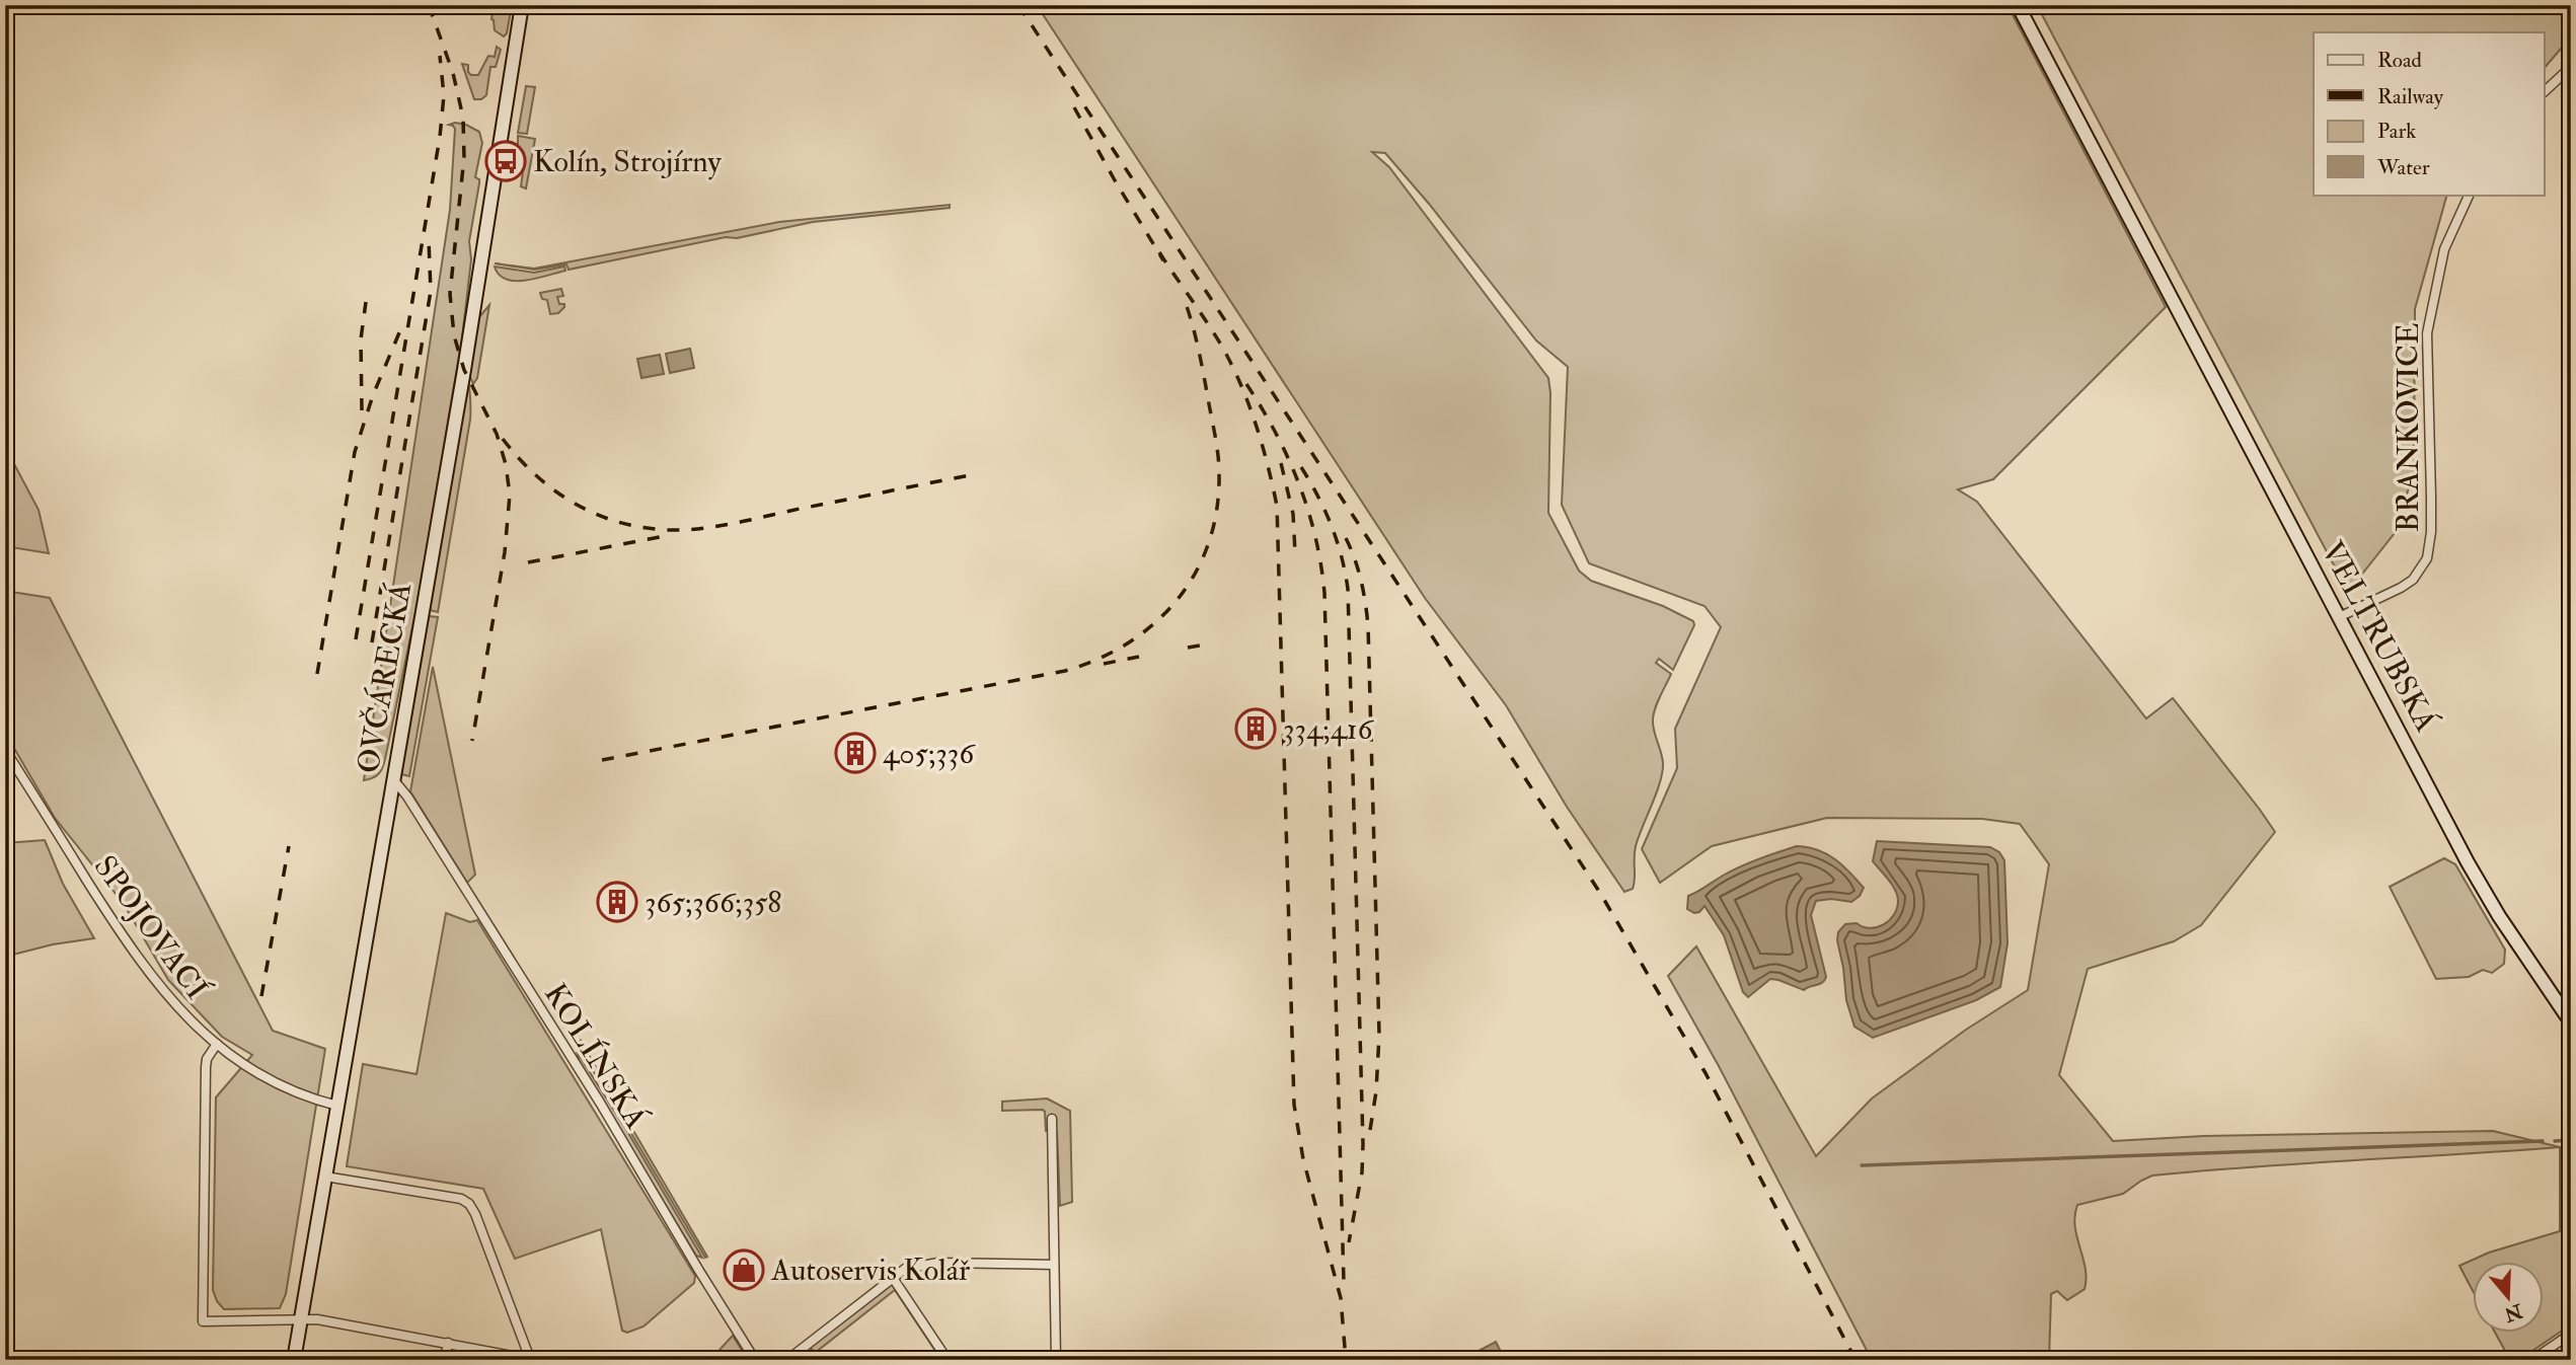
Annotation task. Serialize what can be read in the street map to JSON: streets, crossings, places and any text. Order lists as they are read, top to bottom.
{
  "streets": {
    "main road": ["VELTRUBSKÁ", "OVČÁRECKÁ"],
    "street": ["BRANKOVICE", "SPOJOVACÍ", "KOLÍNSKÁ"]
  },
  "crossings": [
    ["BRANKOVICE", "VELTRUBSKÁ"],
    ["OVČÁRECKÁ", "SPOJOVACÍ"],
    ["OVČÁRECKÁ", "KOLÍNSKÁ"]
  ],
  "places": {
    "bus stop": ["Kolín, Strojírny"],
    "building": ["334;416", "405;336", "365;366;358"],
    "shop": ["Autoservis Kolář"]
  },
  "legend": [
    "Road",
    "Railway",
    "Park",
    "Water"
  ],
  "north": "bottom"
}
